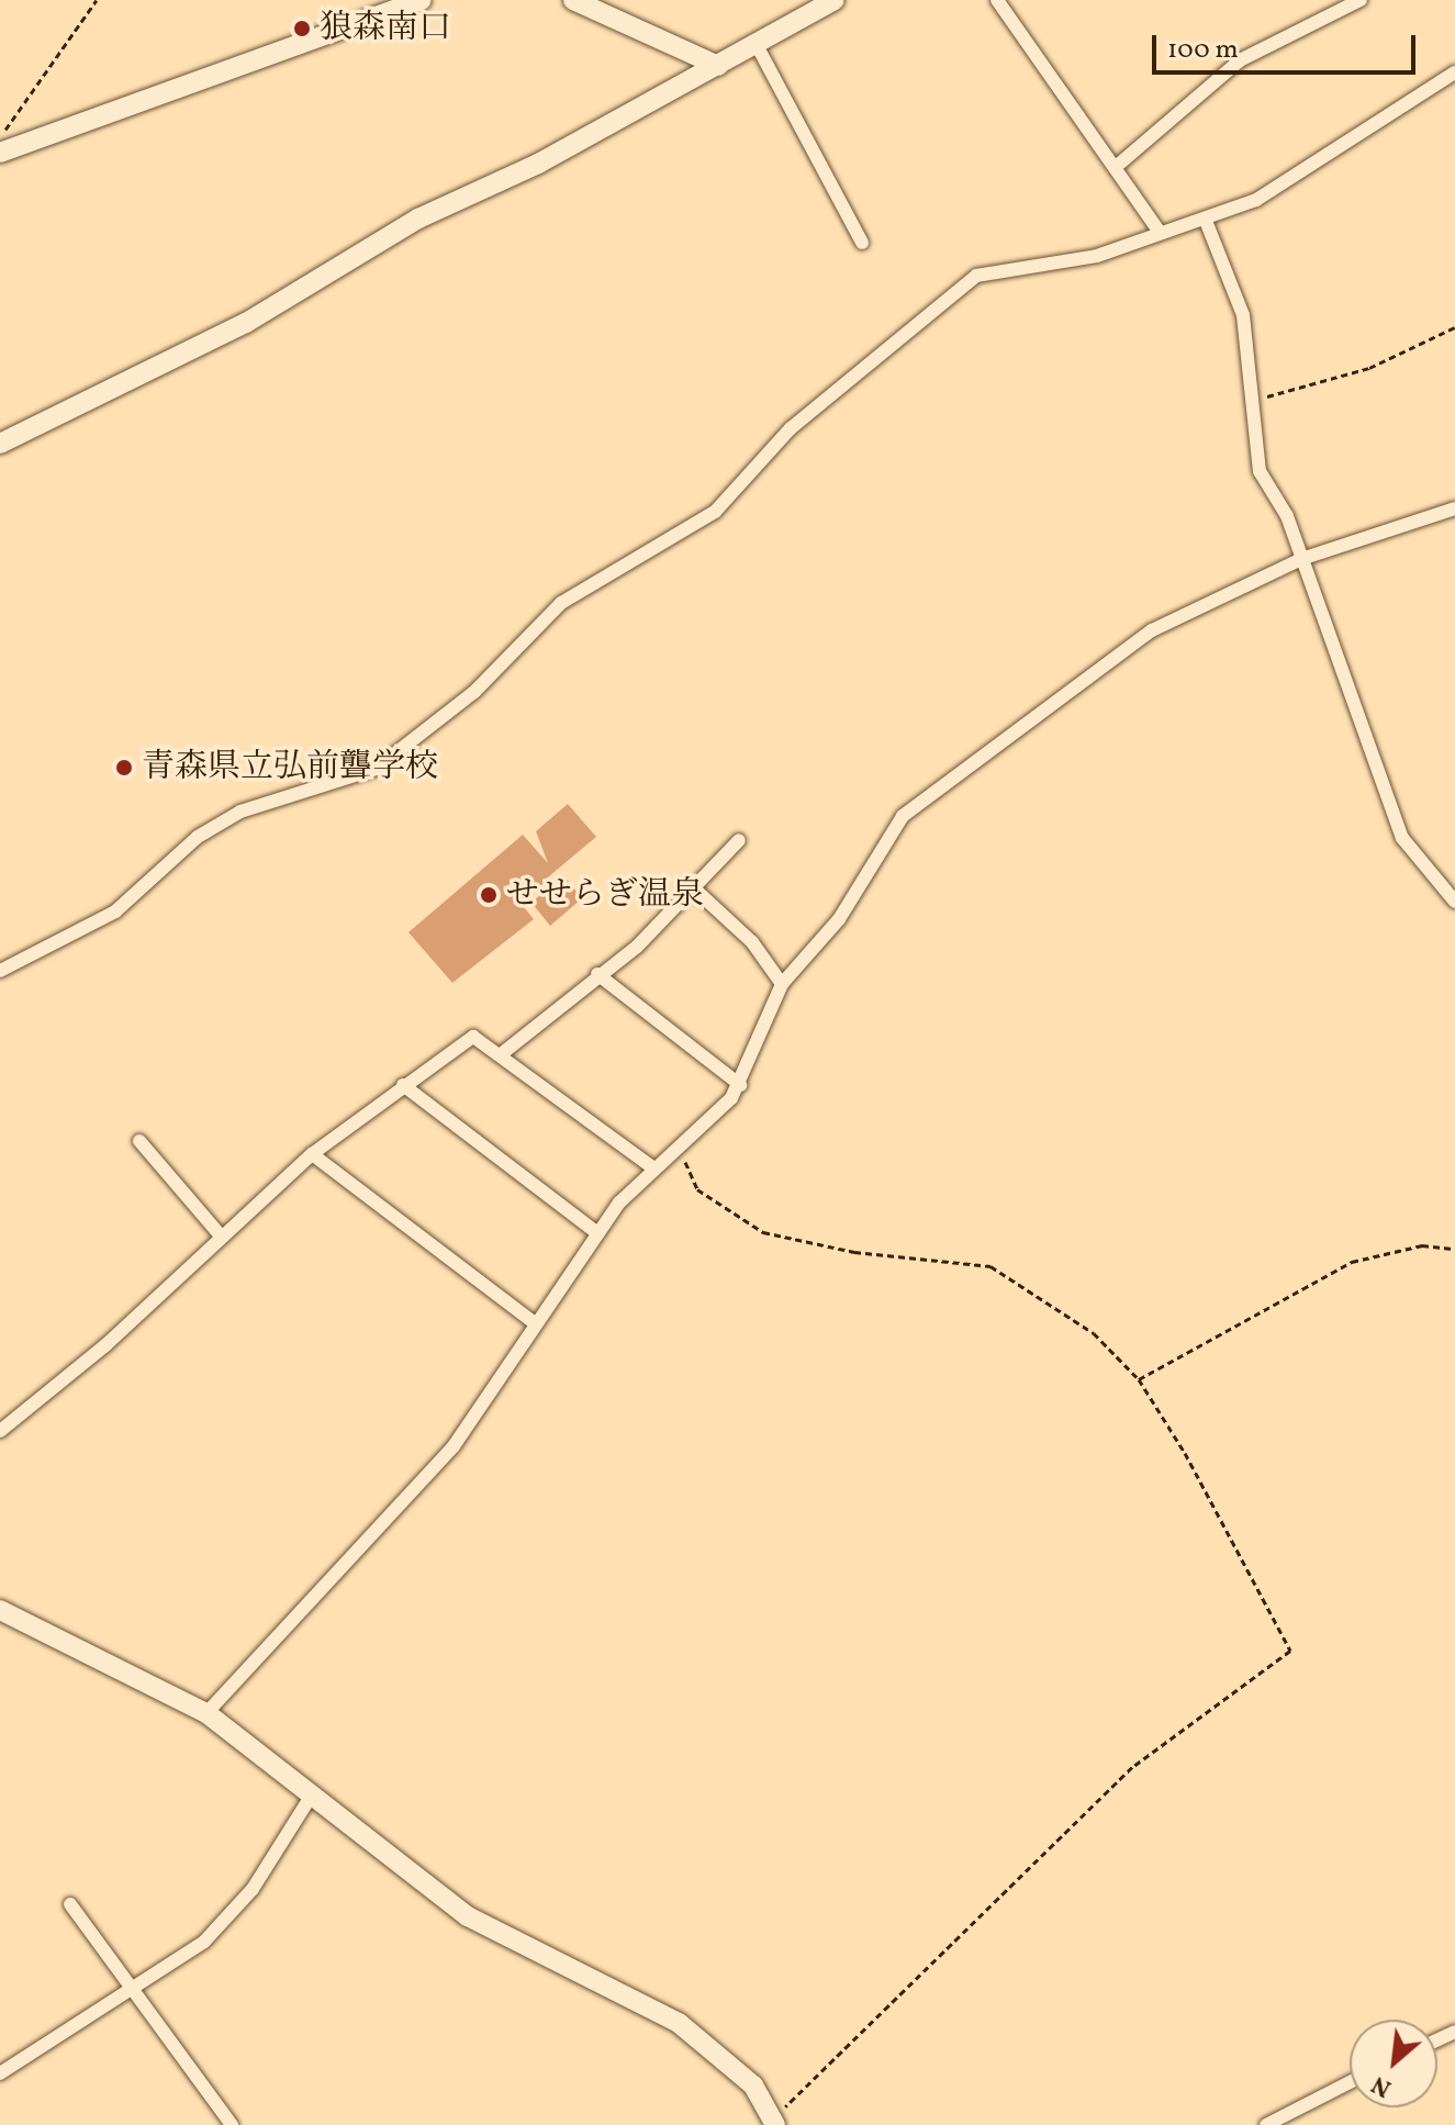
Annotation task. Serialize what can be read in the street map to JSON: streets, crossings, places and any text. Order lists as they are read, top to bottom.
{
  "places": ["狼森南口", "青森県立弘前聾学校", "せせらぎ温泉"],
  "scale_bar": "100 m",
  "north": "bottom left"
}
